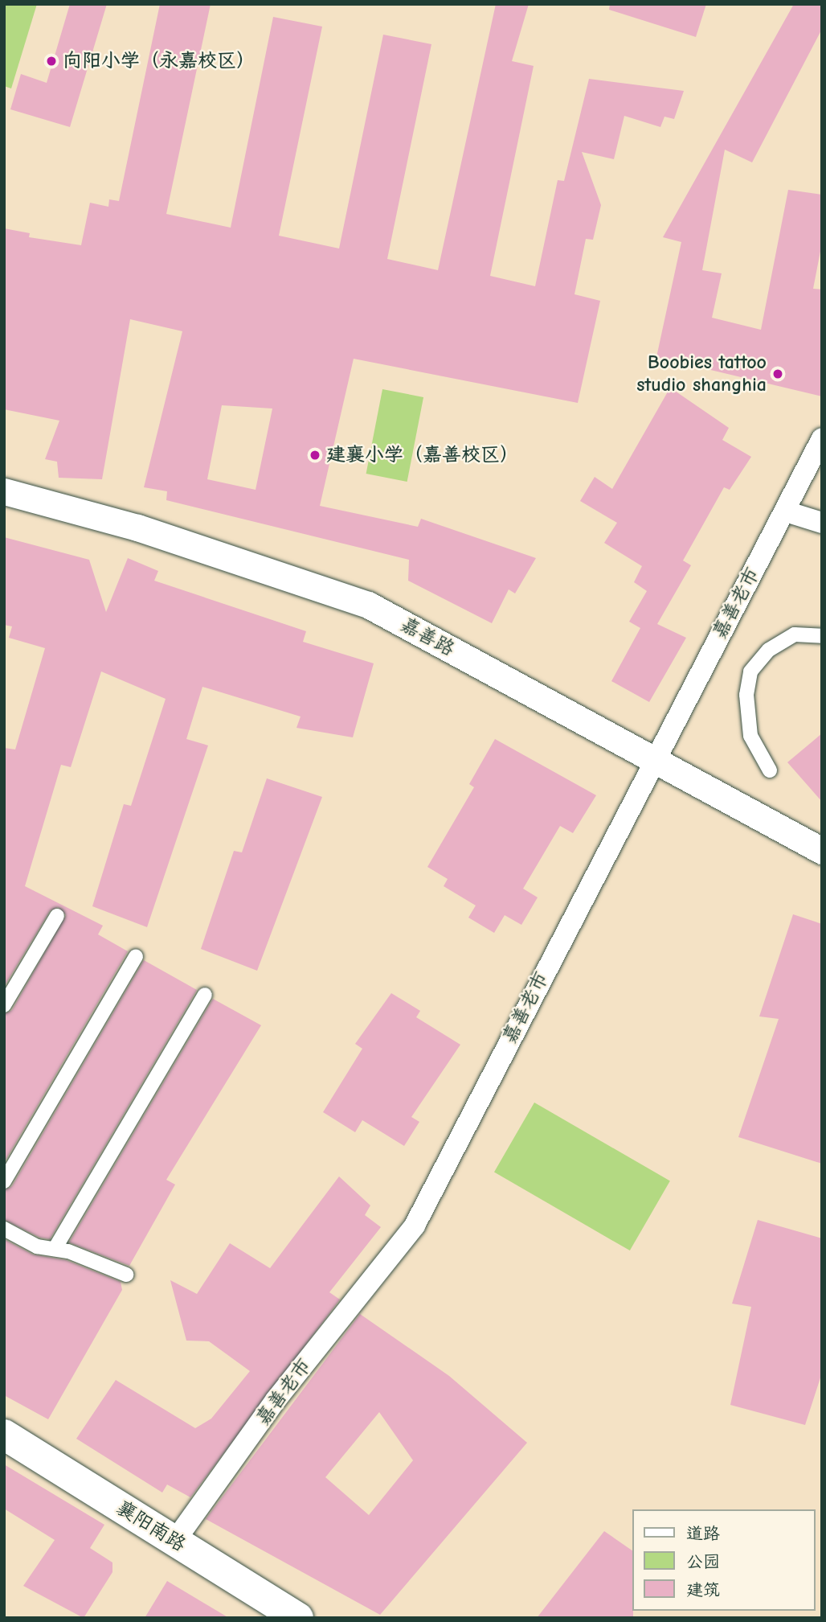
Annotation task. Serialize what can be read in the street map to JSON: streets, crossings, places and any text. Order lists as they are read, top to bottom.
{
  "streets": {
    "street": ["嘉善老市", "嘉善路", "襄阳南路"]
  },
  "crossings": [
    ["嘉善老市", "嘉善路"],
    ["嘉善老市", "襄阳南路"]
  ],
  "places": ["向阳小学（永嘉校区）", "Boobies tattoo studio shanghia", "建襄小学（嘉善校区）"],
  "legend": ["道路", "公园", "建筑"]
}
